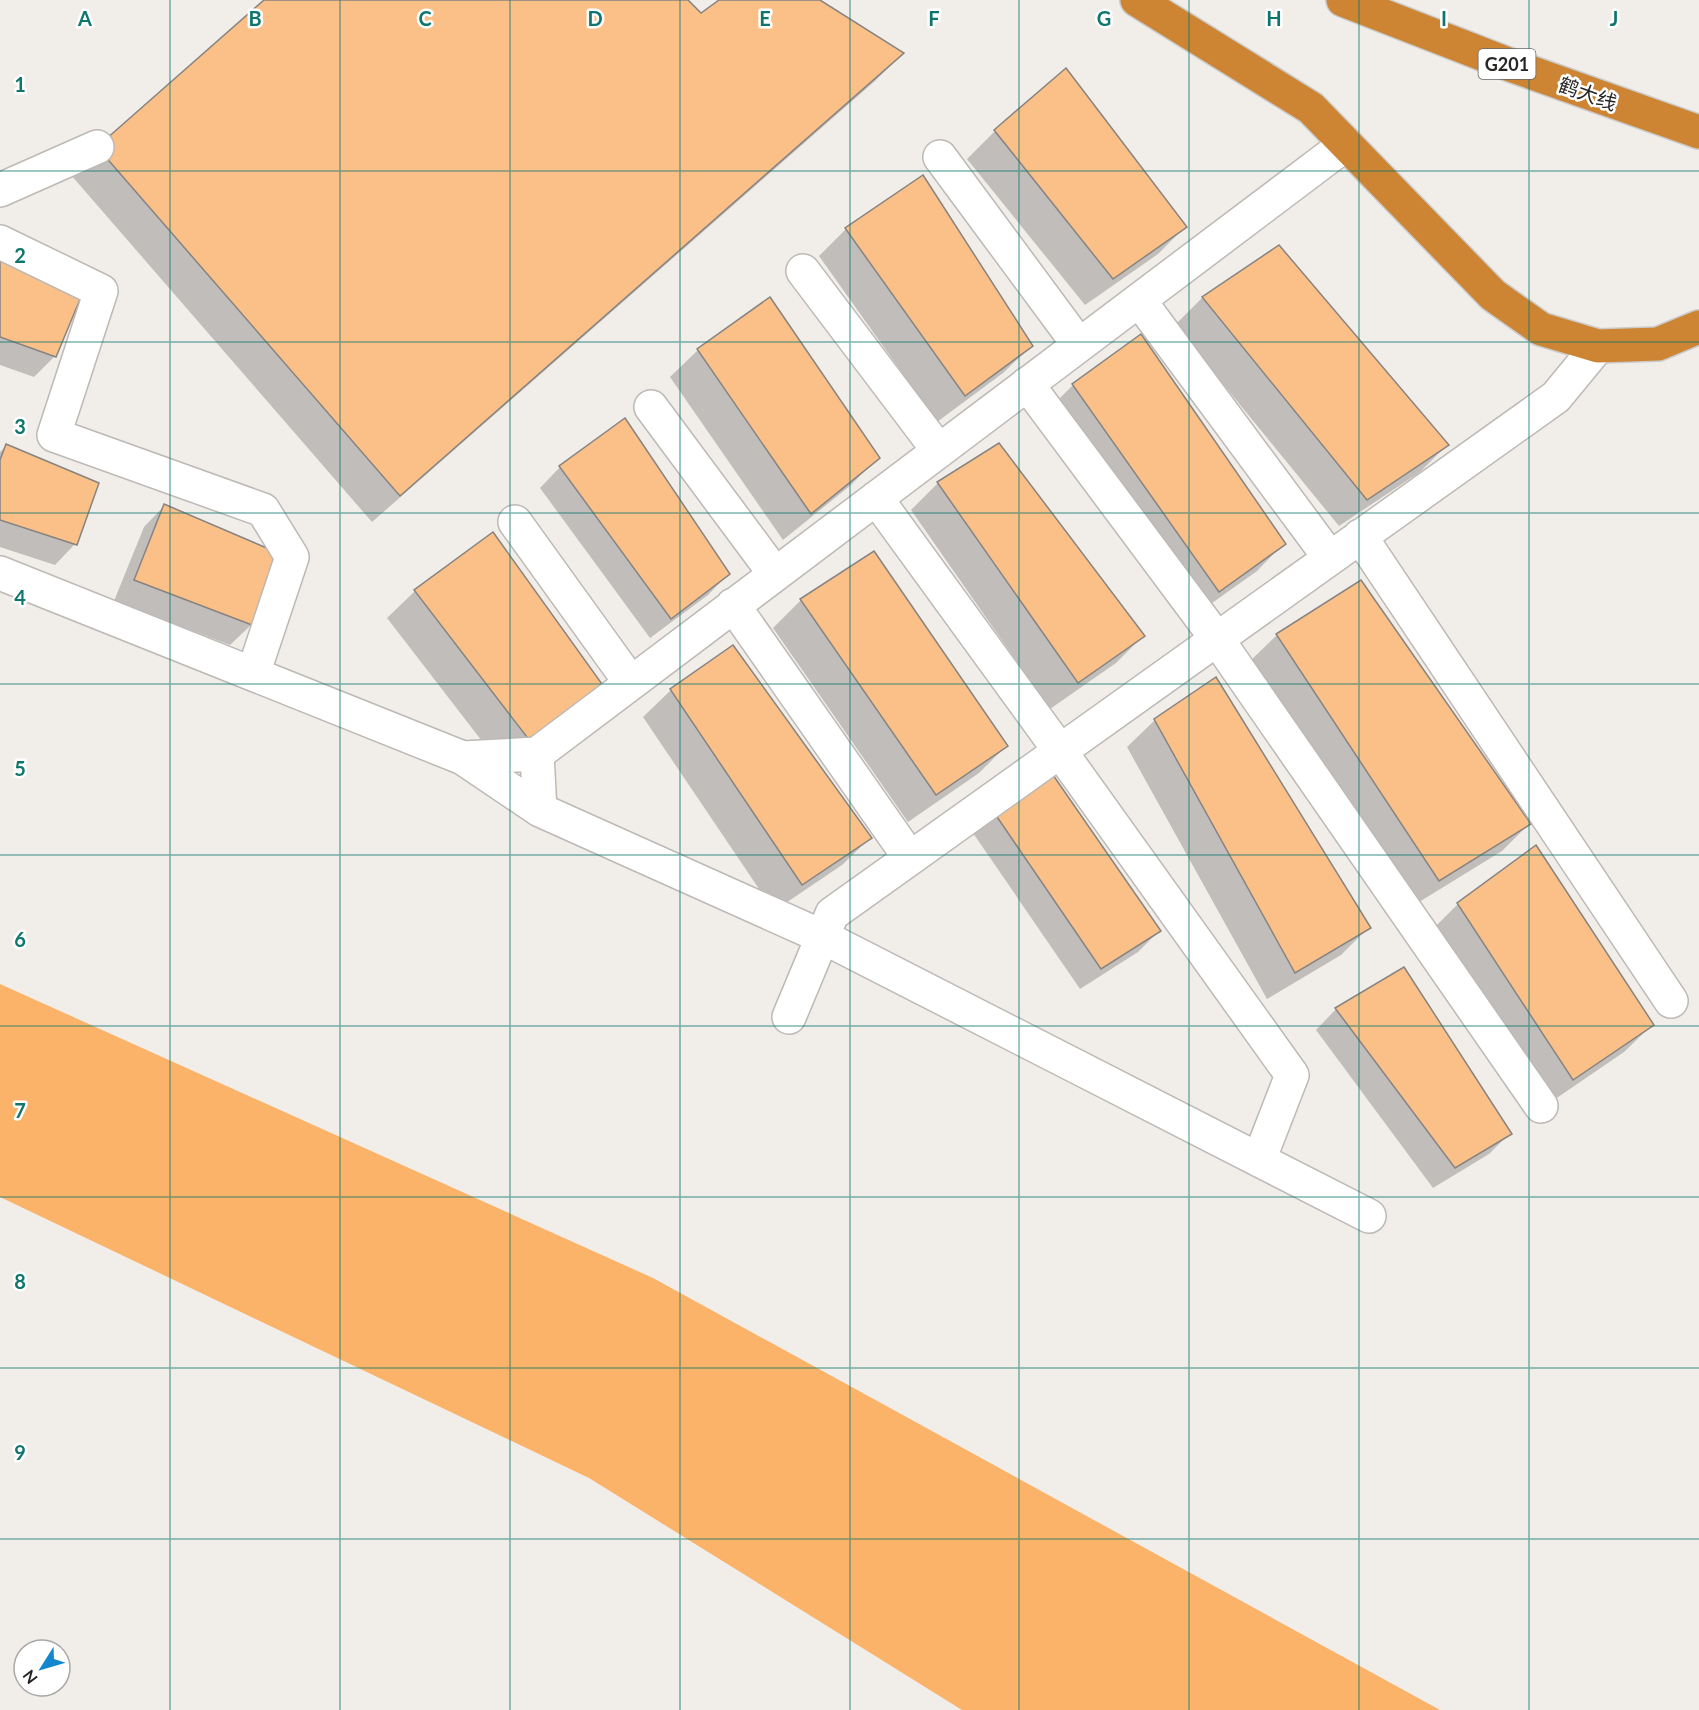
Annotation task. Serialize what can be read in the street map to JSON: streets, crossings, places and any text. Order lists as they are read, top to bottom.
{
  "streets": {
    "highway": ["G201", "鹤大线"]
  },
  "north": "bottom left",
  "grid": {
    "columns": [
      "A",
      "B",
      "C",
      "D",
      "E",
      "F",
      "G",
      "H",
      "I",
      "J"
    ],
    "rows": [
      "1",
      "2",
      "3",
      "4",
      "5",
      "6",
      "7",
      "8",
      "9"
    ]
  }
}
